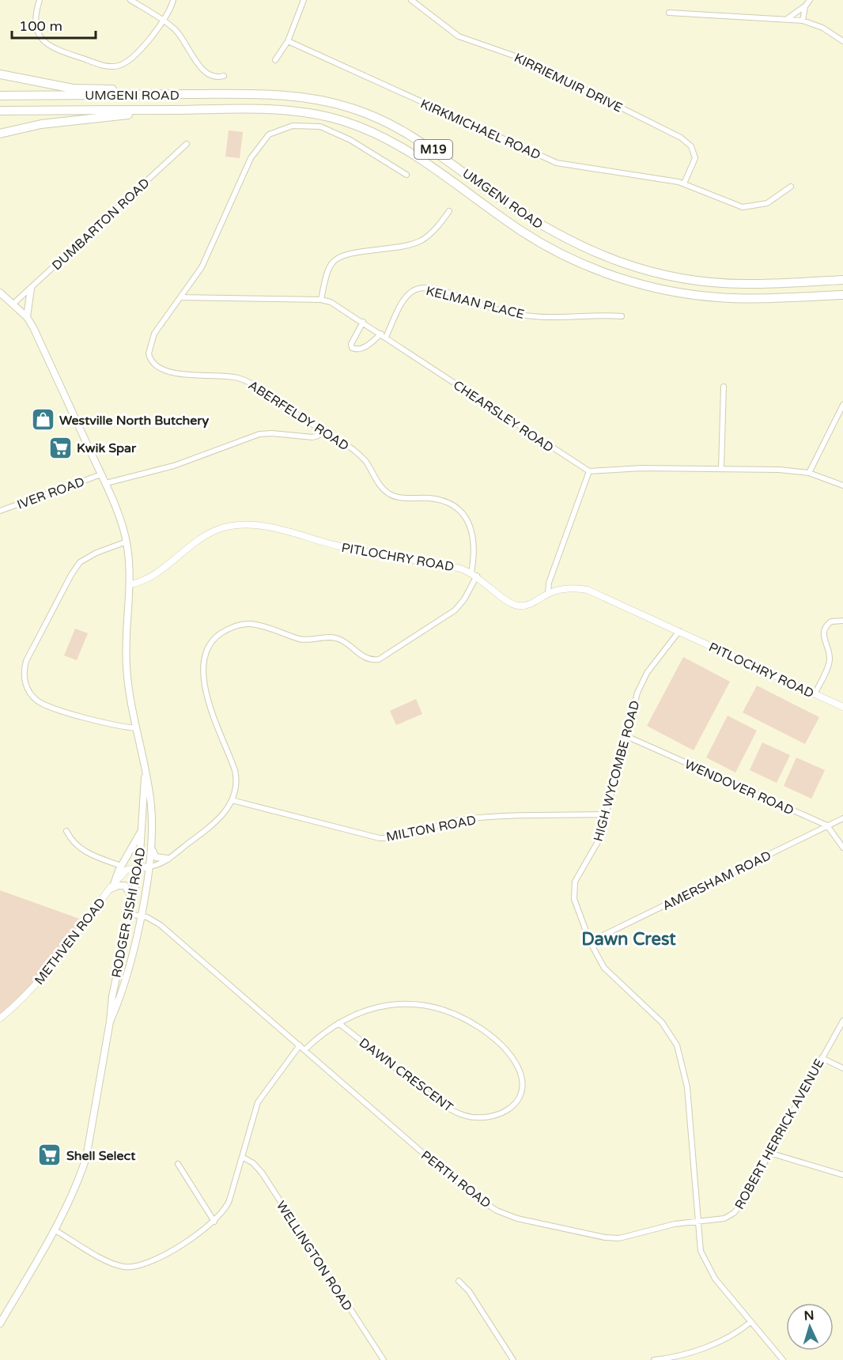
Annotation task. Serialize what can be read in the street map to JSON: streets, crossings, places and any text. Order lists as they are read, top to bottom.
{
  "streets": {
    "highway": ["UMGENI ROAD", "M19"],
    "main road": ["RODGER SISHI ROAD"],
    "street": [
      "KIRRIEMUIR DRIVE",
      "KIRKMICHAEL ROAD",
      "DUMBARTON ROAD",
      "KELMAN PLACE",
      "ABERFELDY ROAD",
      "CHEARSLEY ROAD",
      "IVER ROAD",
      "PITLOCHRY ROAD",
      "HIGH WYCOMBE ROAD",
      "WENDOVER ROAD",
      "MILTON ROAD",
      "AMERSHAM ROAD",
      "METHVEN ROAD",
      "DAWN CRESCENT",
      "ROBERT HERRICK AVENUE",
      "PERTH ROAD",
      "WELLINGTON ROAD"
    ]
  },
  "crossings": [
    ["KIRRIEMUIR DRIVE", "KIRKMICHAEL ROAD"],
    ["DUMBARTON ROAD", "RODGER SISHI ROAD"],
    ["KELMAN PLACE", "CHEARSLEY ROAD"],
    ["ABERFELDY ROAD", "CHEARSLEY ROAD"],
    ["ABERFELDY ROAD", "PITLOCHRY ROAD"],
    ["ABERFELDY ROAD", "MILTON ROAD"],
    ["ABERFELDY ROAD", "RODGER SISHI ROAD"],
    ["IVER ROAD", "RODGER SISHI ROAD"],
    ["PITLOCHRY ROAD", "HIGH WYCOMBE ROAD"],
    ["PITLOCHRY ROAD", "RODGER SISHI ROAD"],
    ["HIGH WYCOMBE ROAD", "WENDOVER ROAD"],
    ["HIGH WYCOMBE ROAD", "MILTON ROAD"],
    ["HIGH WYCOMBE ROAD", "AMERSHAM ROAD"],
    ["HIGH WYCOMBE ROAD", "ROBERT HERRICK AVENUE"],
    ["HIGH WYCOMBE ROAD", "PERTH ROAD"],
    ["WENDOVER ROAD", "AMERSHAM ROAD"],
    ["RODGER SISHI ROAD", "METHVEN ROAD"],
    ["RODGER SISHI ROAD", "PERTH ROAD"],
    ["DAWN CRESCENT", "PERTH ROAD"],
    ["ROBERT HERRICK AVENUE", "PERTH ROAD"]
  ],
  "districts": ["Dawn Crest"],
  "places": {
    "shop": ["Westville North Butchery"],
    "supermarket": ["Kwik Spar", "Shell Select"]
  },
  "scale_bar": "100 m",
  "north": "top"
}
